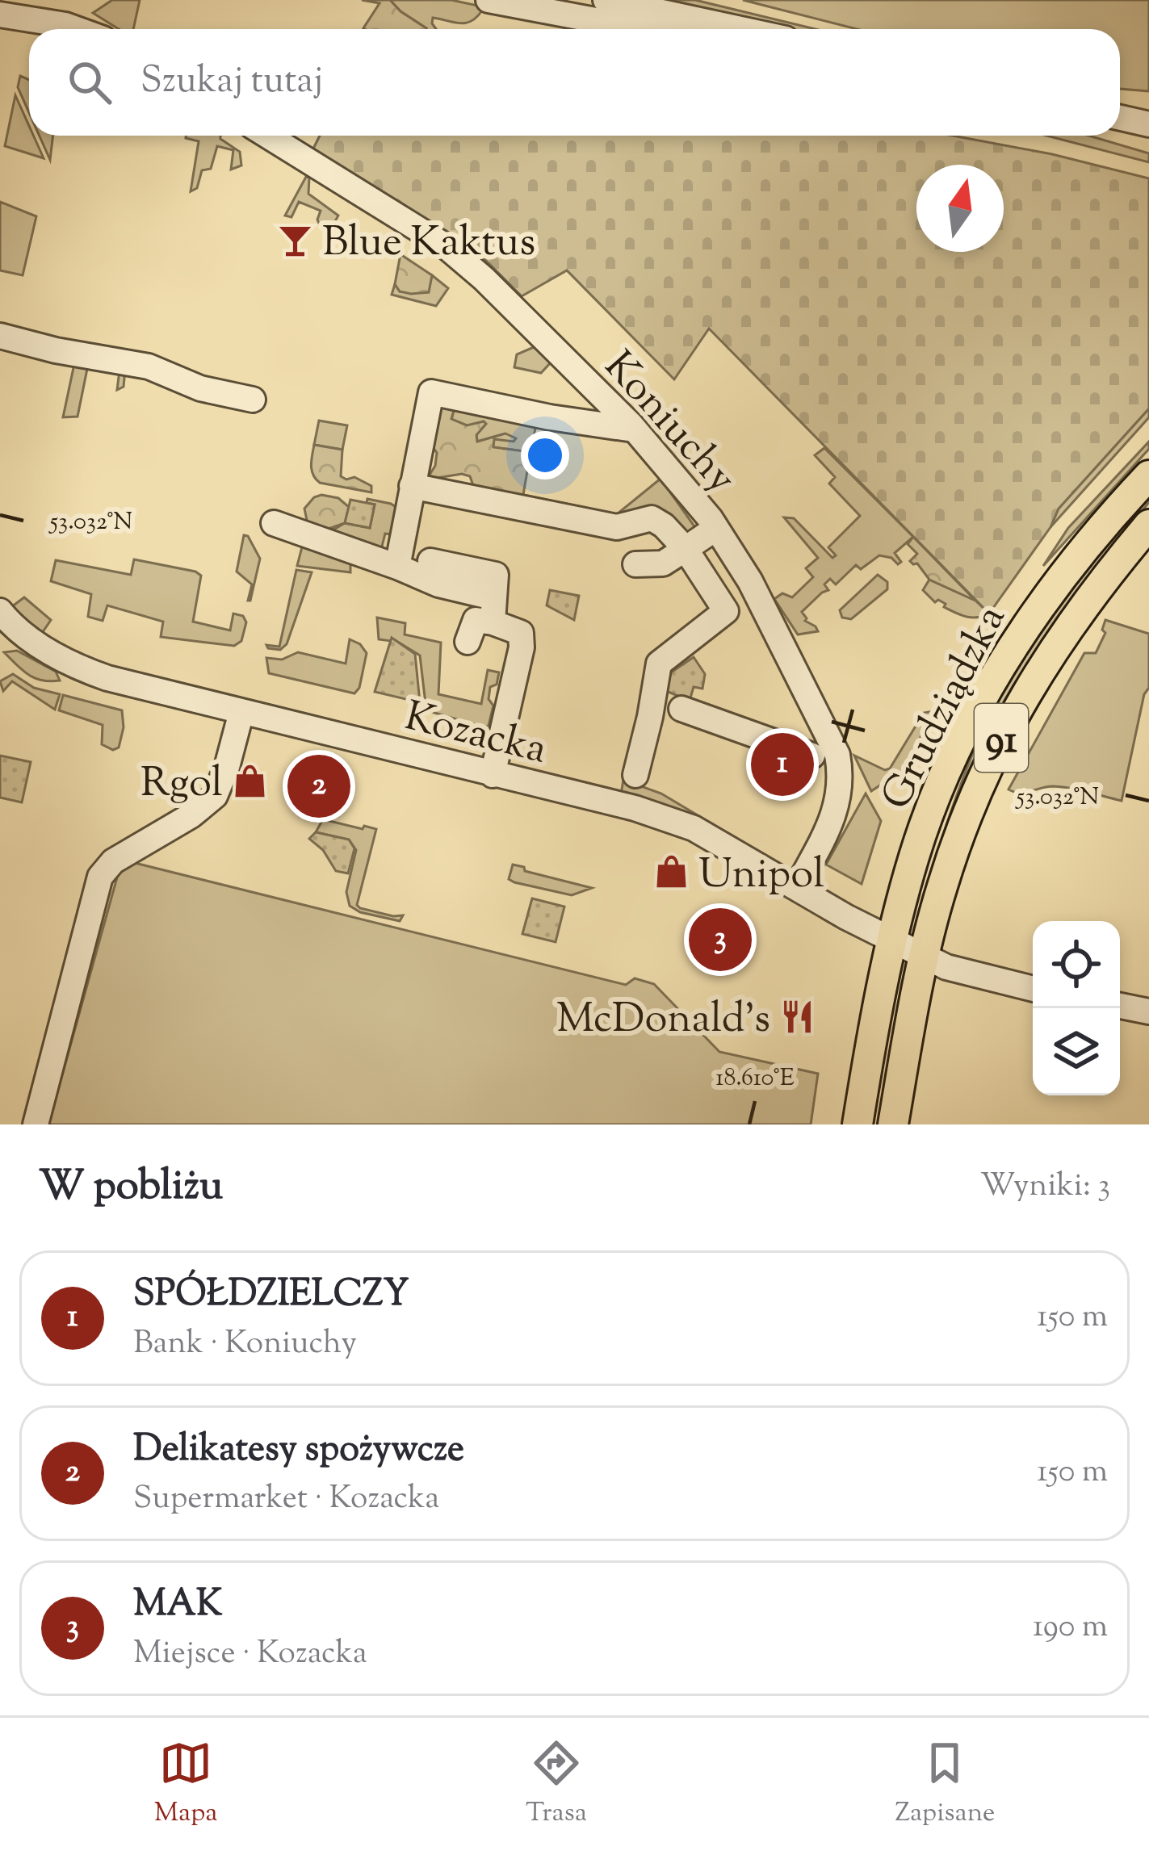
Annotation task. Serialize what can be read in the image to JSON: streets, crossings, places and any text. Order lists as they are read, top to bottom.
{
  "streets": {
    "main road": ["Grudziądzka", "91"],
    "street": ["Koniuchy", "Kozacka"]
  },
  "crossings": [
    ["Koniuchy", "Kozacka"],
    ["Grudziądzka", "Kozacka"]
  ],
  "places": {
    "bar": ["Blue Kaktus"],
    "shop": ["Rgol", "Unipol"],
    "restaurant": ["McDonald's"]
  },
  "north": "top",
  "page": {
    "search": "Szukaj tutaj",
    "pins": ["1", "2", "3"],
    "heading": ["W pobliżu", "Wyniki: 3"],
    "list": [
      {
        "mark": "1",
        "name": "SPÓŁDZIELCZY",
        "note": "Bank · Koniuchy",
        "value": "150 m"
      },
      {
        "mark": "2",
        "name": "Delikatesy spożywcze",
        "note": "Supermarket · Kozacka",
        "value": "150 m"
      },
      {
        "mark": "3",
        "name": "MAK",
        "note": "Miejsce · Kozacka",
        "value": "190 m"
      }
    ],
    "nav": ["Mapa", "Trasa", "Zapisane"]
  },
  "coordinates": ["53.032°N", "18.610°E"]
}
